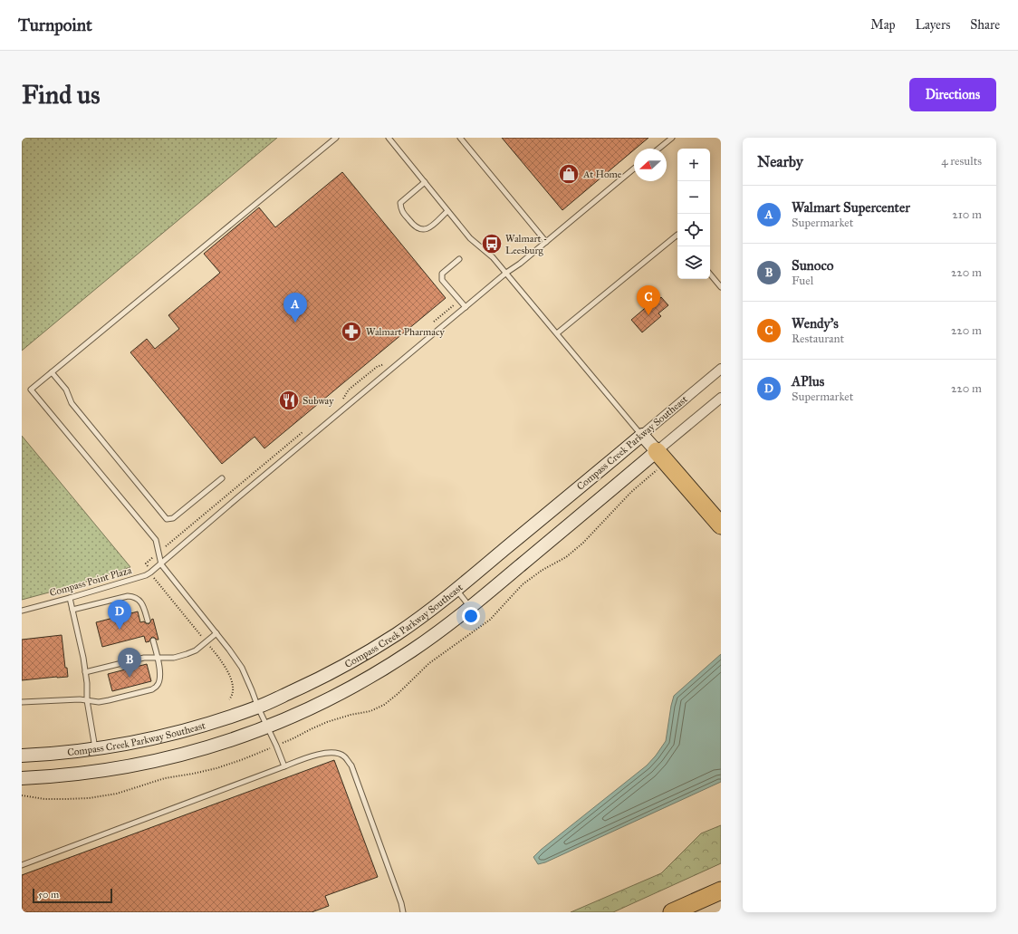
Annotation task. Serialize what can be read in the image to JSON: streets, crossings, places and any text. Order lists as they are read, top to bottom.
{
  "streets": {
    "street": ["Compass Creek Parkway Southeast"],
    "lane": ["Compass Point Plaza"]
  },
  "places": {
    "shop": ["At Home"],
    "bus stop": ["Walmart - Leesburg"],
    "pharmacy": ["Walmart Pharmacy"],
    "restaurant": ["Subway"]
  },
  "scale_bar": "50 m",
  "north": "left",
  "page": {
    "header": "Turnpoint",
    "nav": ["Map", "Layers", "Share"],
    "buttons": "Directions",
    "title": "Find us",
    "heading": ["Nearby", "4 results"],
    "map_buttons": ["+", "−"],
    "list": [
      {
        "mark": "A",
        "name": "Walmart Supercenter",
        "note": "Supermarket",
        "value": "210 m"
      },
      {
        "mark": "B",
        "name": "Sunoco",
        "note": "Fuel",
        "value": "220 m"
      },
      {
        "mark": "C",
        "name": "Wendy's",
        "note": "Restaurant",
        "value": "220 m"
      },
      {
        "mark": "D",
        "name": "APlus",
        "note": "Supermarket",
        "value": "220 m"
      }
    ],
    "pins": [
      "C",
      "A",
      "D",
      "B"
    ],
    "scale": "50 m"
  }
}
